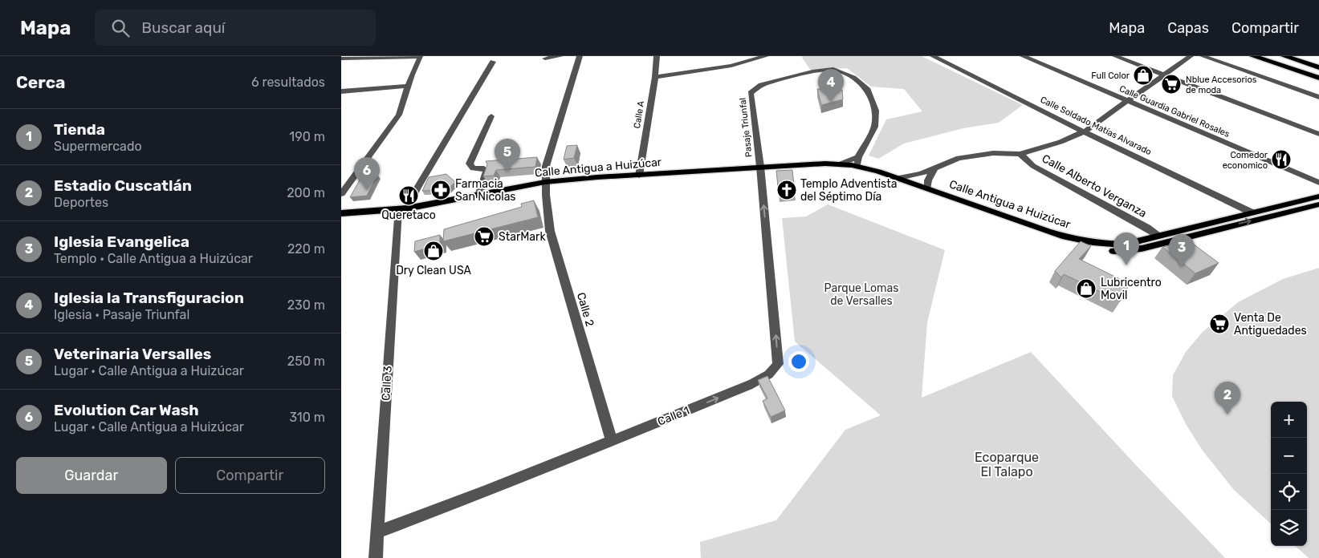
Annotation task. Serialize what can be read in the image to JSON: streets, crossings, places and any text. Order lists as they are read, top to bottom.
{
  "streets": {
    "main road": ["Calle Antigua a Huizúcar"],
    "street": [
      "Calle Guardia Gabriel Rosales",
      "Calle A",
      "Calle Soldado Matías Alvarado",
      "Pasaje Triunfal",
      "Calle Alberto Verganza",
      "Calle 2",
      "Calle 3",
      "Calle 1"
    ]
  },
  "crossings": [
    ["Calle A", "Calle Antigua a Huizúcar"],
    ["Calle Soldado Matías Alvarado", "Calle Antigua a Huizúcar"],
    ["Pasaje Triunfal", "Calle Antigua a Huizúcar"],
    ["Pasaje Triunfal", "Calle 1"],
    ["Calle Antigua a Huizúcar", "Calle Alberto Verganza"],
    ["Calle Antigua a Huizúcar", "Calle 2"],
    ["Calle Antigua a Huizúcar", "Calle 3"],
    ["Calle Antigua a Huizúcar", "Calle 1"],
    ["Calle 2", "Calle 1"],
    ["Calle 3", "Calle 1"]
  ],
  "one_way": ["Calle 1"],
  "parks": ["Parque Lomas de Versalles", "Ecoparque El Talapo"],
  "places": {
    "shop": ["Full Color", "Dry Clean USA", "Lubricentro Movil"],
    "supermarket": ["Nblue Accesorios de moda", "StarMark", "Venta De Antiguedades"],
    "restaurant": ["Comedor economico", "Queretaco"],
    "pharmacy": ["Farmacia San Nicolas"],
    "church": ["Templo Adventista del Séptimo Día"]
  },
  "page": {
    "header": "Mapa",
    "search": "Buscar aquí",
    "nav": ["Mapa", "Capas", "Compartir"],
    "heading": ["Cerca", "6 resultados"],
    "pins": [
      "4",
      "5",
      "6",
      "1",
      "3",
      "2"
    ],
    "list": [
      {
        "mark": "1",
        "name": "Tienda",
        "note": "Supermercado",
        "value": "190 m"
      },
      {
        "mark": "2",
        "name": "Estadio Cuscatlán",
        "note": "Deportes",
        "value": "200 m"
      },
      {
        "mark": "3",
        "name": "Iglesia Evangelica",
        "note": "Templo · Calle Antigua a Huizúcar",
        "value": "220 m"
      },
      {
        "mark": "4",
        "name": "Iglesia la Transfiguracion",
        "note": "Iglesia · Pasaje Triunfal",
        "value": "230 m"
      },
      {
        "mark": "5",
        "name": "Veterinaria Versalles",
        "note": "Lugar · Calle Antigua a Huizúcar",
        "value": "250 m"
      },
      {
        "mark": "6",
        "name": "Evolution Car Wash",
        "note": "Lugar · Calle Antigua a Huizúcar",
        "value": "310 m"
      }
    ],
    "map_buttons": ["+", "−"],
    "buttons": ["Guardar", "Compartir"]
  }
}
